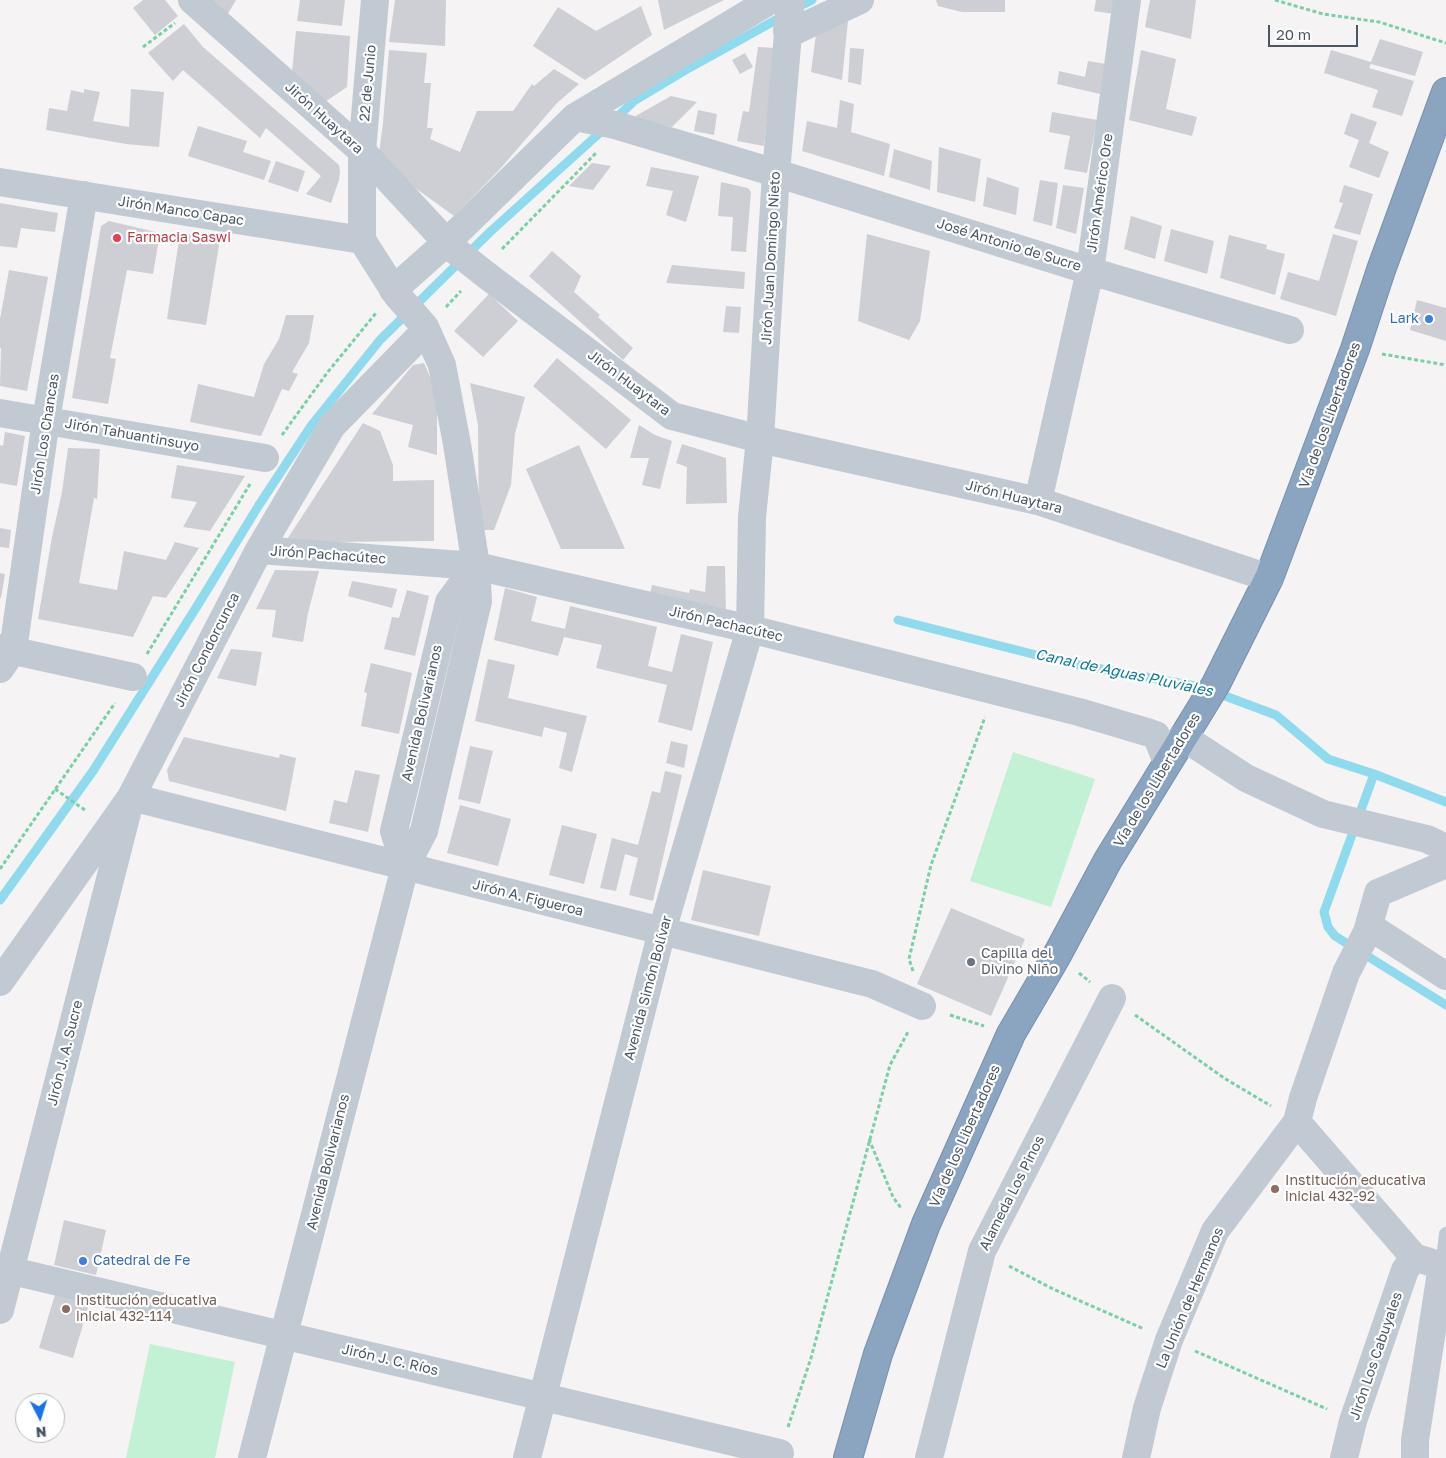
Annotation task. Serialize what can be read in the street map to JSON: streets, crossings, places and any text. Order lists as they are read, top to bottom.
{
  "streets": {
    "highway": ["Vía de los Libertadores"],
    "street": [
      "22 de Junio",
      "Jirón Huaytara",
      "Jirón Américo Ore",
      "Jirón Manco Capac",
      "José Antonio de Sucre",
      "Jirón Juan Domingo Nieto",
      "Jirón Los Chancas",
      "Jirón Tahuantinsuyo",
      "Jirón Pachacútec",
      "Jirón Condorcunca",
      "Avenida Bolivarianos",
      "Jirón A. Figueroa",
      "Avenida Simón Bolívar",
      "Jirón J. A. Sucre",
      "Alameda Los Pinos",
      "La Unión de Hermanos",
      "Jirón Los Cabuyales",
      "Jirón J. C. Ríos"
    ]
  },
  "crossings": [
    ["22 de Junio", "Jirón Huaytara"],
    ["22 de Junio", "Jirón Manco Capac"],
    ["Jirón Huaytara", "Jirón Américo Ore"],
    ["Jirón Huaytara", "Jirón Juan Domingo Nieto"],
    ["Jirón Huaytara", "Vía de los Libertadores"],
    ["Jirón Américo Ore", "José Antonio de Sucre"],
    ["Jirón Manco Capac", "Jirón Los Chancas"],
    ["José Antonio de Sucre", "Jirón Juan Domingo Nieto"],
    ["Jirón Juan Domingo Nieto", "Avenida Simón Bolívar"],
    ["Vía de los Libertadores", "Jirón Pachacútec"],
    ["Jirón Los Chancas", "Jirón Tahuantinsuyo"],
    ["Jirón Pachacútec", "Jirón Condorcunca"],
    ["Jirón Pachacútec", "Avenida Bolivarianos"],
    ["Jirón Pachacútec", "Avenida Simón Bolívar"],
    ["Jirón Condorcunca", "Avenida Bolivarianos"],
    ["Jirón Condorcunca", "Jirón A. Figueroa"],
    ["Jirón Condorcunca", "Jirón J. A. Sucre"],
    ["Avenida Bolivarianos", "Jirón A. Figueroa"],
    ["Avenida Bolivarianos", "Jirón J. C. Ríos"],
    ["Jirón A. Figueroa", "Avenida Simón Bolívar"],
    ["Jirón A. Figueroa", "Jirón J. A. Sucre"],
    ["Avenida Simón Bolívar", "Jirón J. C. Ríos"],
    ["Jirón J. A. Sucre", "Jirón J. C. Ríos"]
  ],
  "water": ["Canal de Aguas Pluviales"],
  "places": [
    "Farmacia Saswi",
    "Lark",
    "Capilla del Divino Niño",
    "Institución educativa inicial 432-92",
    "Catedral de Fe",
    "Institución educativa inicial 432-114"
  ],
  "scale_bar": "20 m",
  "north": "bottom"
}
